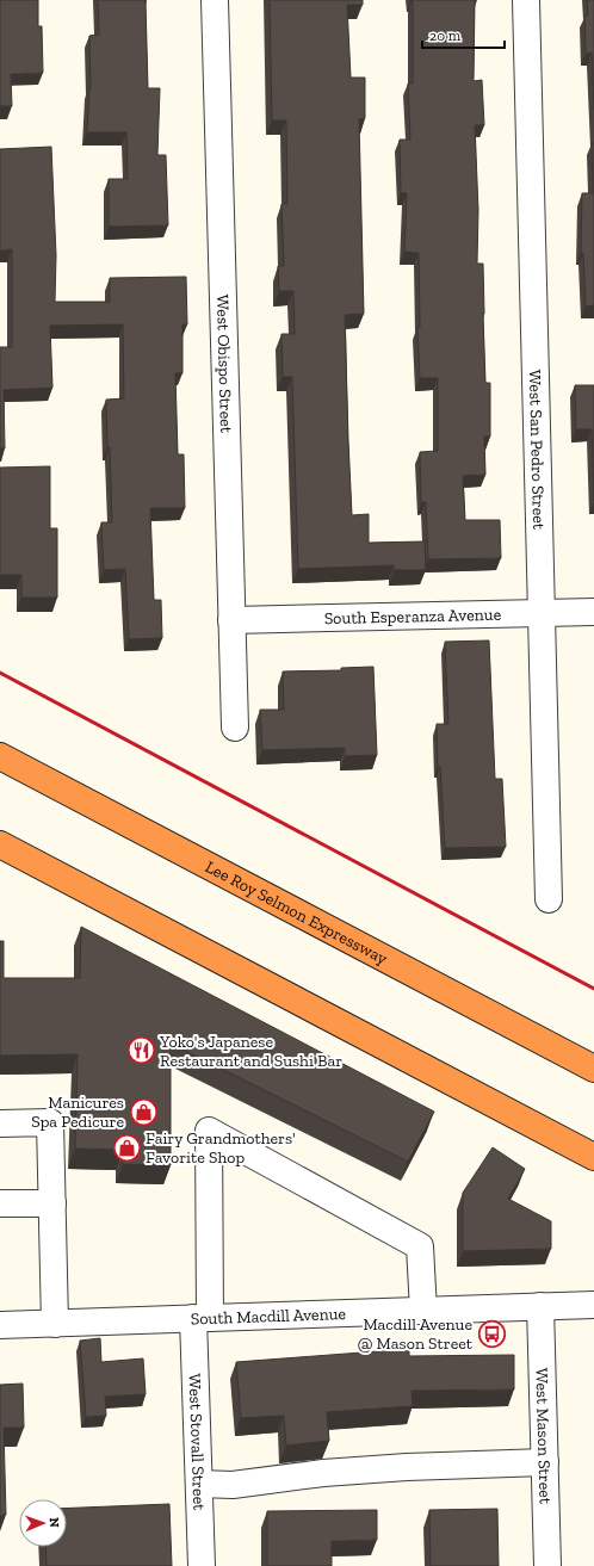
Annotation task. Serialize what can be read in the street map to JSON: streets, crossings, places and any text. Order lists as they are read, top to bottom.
{
  "streets": {
    "highway": ["Lee Roy Selmon Expressway"],
    "street": [
      "West Obispo Street",
      "West San Pedro Street",
      "South Esperanza Avenue",
      "South Macdill Avenue",
      "West Mason Street",
      "West Stovall Street"
    ]
  },
  "crossings": [
    ["West Obispo Street", "South Esperanza Avenue"],
    ["West San Pedro Street", "South Esperanza Avenue"],
    ["South Macdill Avenue", "West Mason Street"],
    ["South Macdill Avenue", "West Stovall Street"]
  ],
  "places": {
    "restaurant": ["Yoko's Japanese Restaurant and Sushi Bar"],
    "shop": ["Manicures Spa Pedicure", "Fairy Grandmothers' Favorite Shop"],
    "bus stop": ["Macdill Avenue @ Mason Street"]
  },
  "scale_bar": "20 m",
  "north": "right"
}
